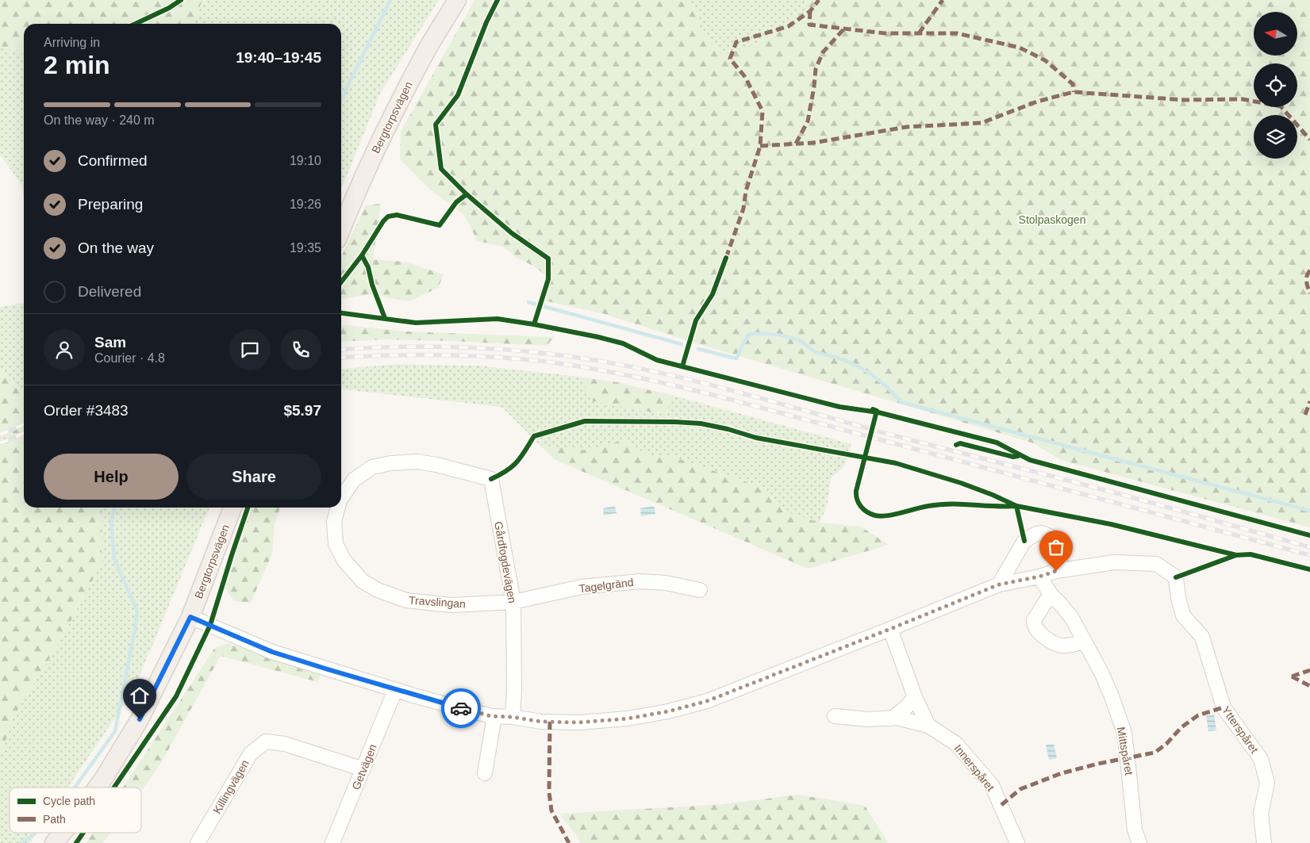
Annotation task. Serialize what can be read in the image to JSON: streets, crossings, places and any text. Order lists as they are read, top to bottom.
{
  "streets": {
    "main road": ["Bergtorpsvägen"],
    "street": [
      "Gårdfogdevägen",
      "Tagelgränd",
      "Travslingan",
      "Ytterspåret",
      "Mittspåret",
      "Getvägen",
      "Innerspåret",
      "Killingvägen"
    ]
  },
  "crossings": [
    ["Gårdfogdevägen", "Tagelgränd"],
    ["Gårdfogdevägen", "Travslingan"],
    ["Tagelgränd", "Travslingan"],
    ["Getvägen", "Killingvägen"]
  ],
  "parks": ["Stolpaskogen"],
  "legend": ["Cycle path", "Path"],
  "north": "left",
  "page": {
    "heading": ["2 min", "Arriving in", "19:40–19:45"],
    "panel": [
      "Sam",
      "Courier · 4.8",
      "Order #3483",
      "$5.97"
    ],
    "bar": "On the way · 240 m",
    "list": [
      ["Confirmed", "19:10"],
      ["Preparing", "19:26"],
      ["On the way", "19:35"],
      "Delivered"
    ],
    "buttons": ["Help", "Share"]
  }
}
